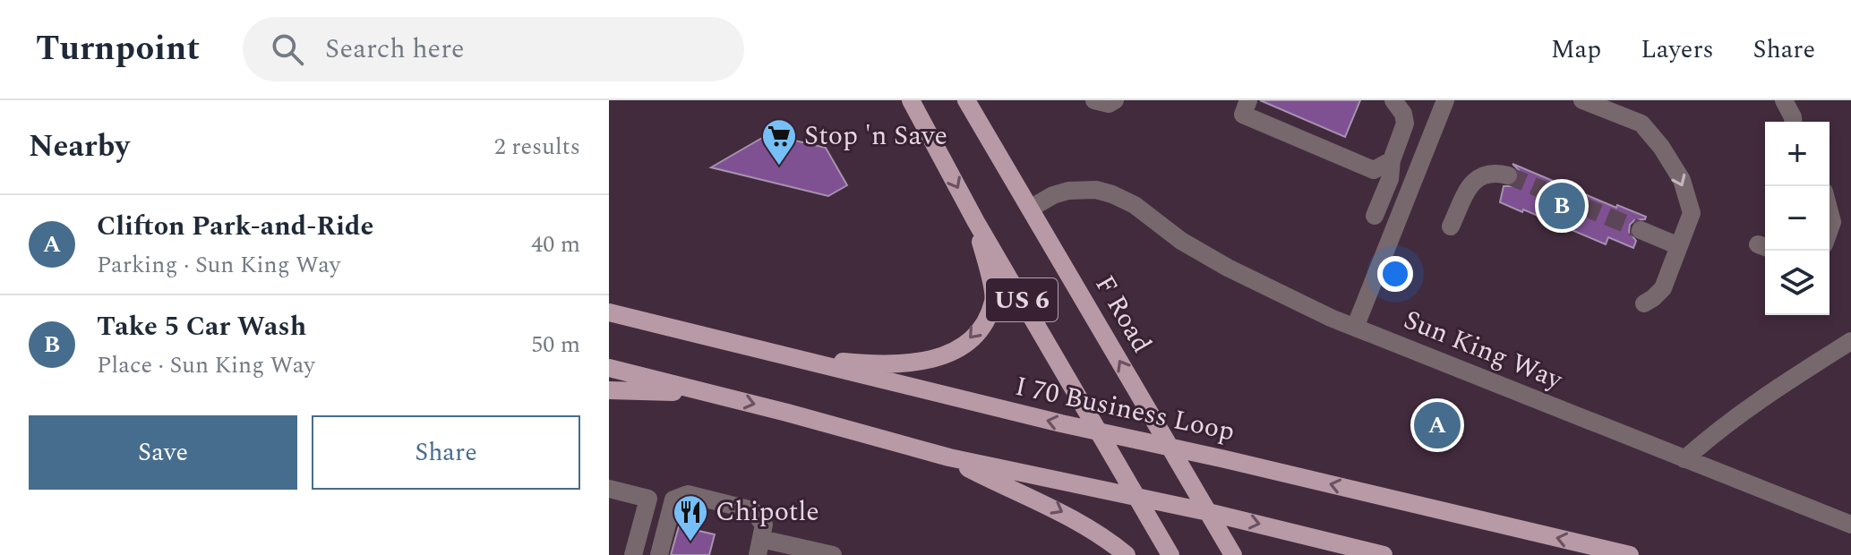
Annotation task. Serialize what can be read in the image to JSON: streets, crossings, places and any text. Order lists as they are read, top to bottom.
{
  "streets": {
    "main road": ["US 6", "F Road", "I 70 Business Loop"],
    "street": ["Sun King Way"]
  },
  "crossings": [
    ["US 6", "I 70 Business Loop"],
    ["F Road", "Sun King Way"],
    ["F Road", "I 70 Business Loop"]
  ],
  "places": {
    "supermarket": ["Stop 'n Save"],
    "restaurant": ["Chipotle"]
  },
  "page": {
    "header": "Turnpoint",
    "search": "Search here",
    "nav": ["Map", "Layers", "Share"],
    "heading": ["Nearby", "2 results"],
    "map_buttons": ["+", "−"],
    "pins": ["B", "A"],
    "list": [
      {
        "mark": "A",
        "name": "Clifton Park-and-Ride",
        "note": "Parking · Sun King Way",
        "value": "40 m"
      },
      {
        "mark": "B",
        "name": "Take 5 Car Wash",
        "note": "Place · Sun King Way",
        "value": "50 m"
      }
    ],
    "buttons": ["Save", "Share"]
  }
}
